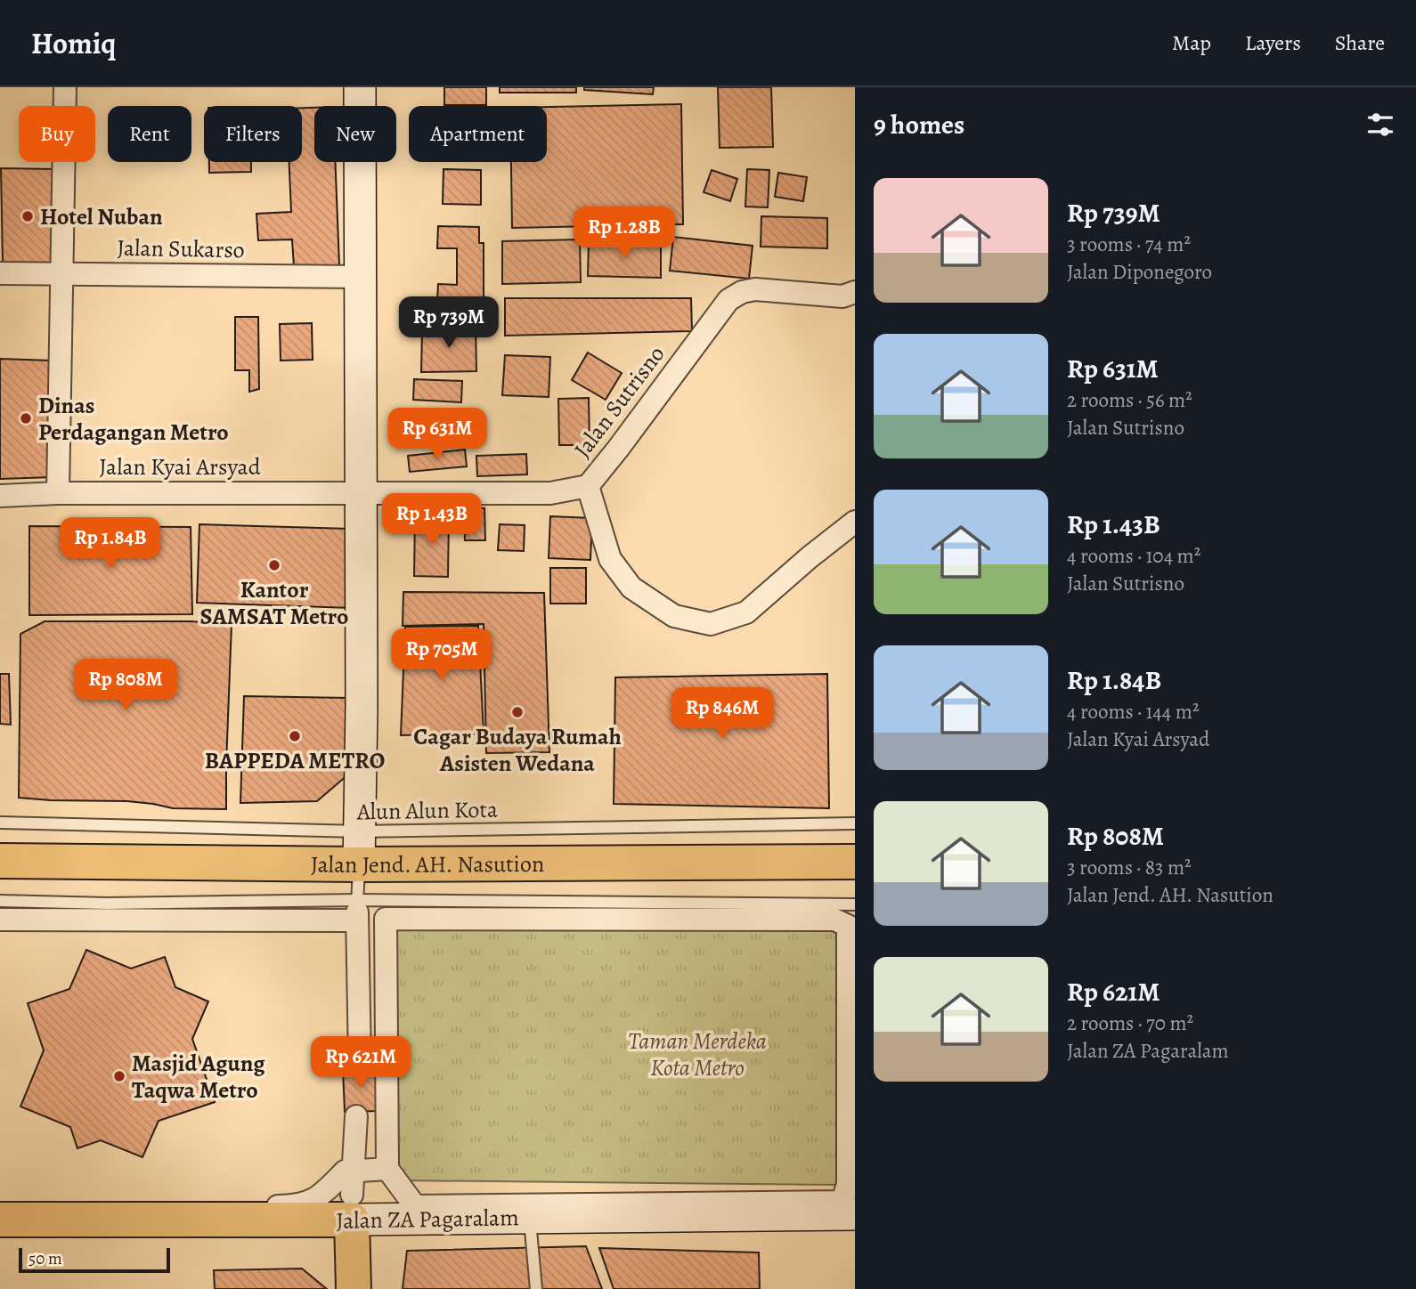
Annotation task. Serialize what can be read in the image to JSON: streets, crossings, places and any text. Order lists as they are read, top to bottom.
{
  "streets": {
    "main road": ["Jalan Jend. AH. Nasution", "Jalan ZA Pagaralam"],
    "street": ["Jalan Sukarso", "Jalan Sutrisno", "Jalan Kyai Arsyad"],
    "lane": ["Alun Alun Kota"]
  },
  "crossings": [
    ["Jalan Sutrisno", "Jalan Kyai Arsyad"],
    ["Alun Alun Kota", "Jalan Jend. AH. Nasution"]
  ],
  "parks": ["Taman Merdeka Kota Metro"],
  "places": [
    "Hotel Nuban",
    "Dinas Perdagangan Metro",
    "Kantor SAMSAT Metro",
    "Cagar Budaya Rumah Asisten Wedana",
    "BAPPEDA METRO",
    "Masjid Agung Taqwa Metro"
  ],
  "scale_bar": "50 m",
  "page": {
    "header": "Homiq",
    "nav": ["Map", "Layers", "Share"],
    "heading": "9 homes",
    "chip": [
      "Buy",
      "Rent",
      "Filters",
      "New",
      "Apartment"
    ],
    "list": [
      {
        "name": "Rp 739M",
        "note": "3 rooms · 74 m² · Jalan Diponegoro"
      },
      {
        "name": "Rp 631M",
        "note": "2 rooms · 56 m² · Jalan Sutrisno"
      },
      {
        "name": "Rp 1.43B",
        "note": "4 rooms · 104 m² · Jalan Sutrisno"
      },
      {
        "name": "Rp 1.84B",
        "note": "4 rooms · 144 m² · Jalan Kyai Arsyad"
      },
      {
        "name": "Rp 808M",
        "note": "3 rooms · 83 m² · Jalan Jend. AH. Nasution"
      },
      {
        "name": "Rp 621M",
        "note": "2 rooms · 70 m² · Jalan ZA Pagaralam"
      }
    ],
    "price": [
      "Rp 1.28B",
      "Rp 739M",
      "Rp 631M",
      "Rp 1.43B",
      "Rp 1.84B",
      "Rp 705M",
      "Rp 808M",
      "Rp 846M",
      "Rp 621M"
    ],
    "scale": "50 m"
  }
}
